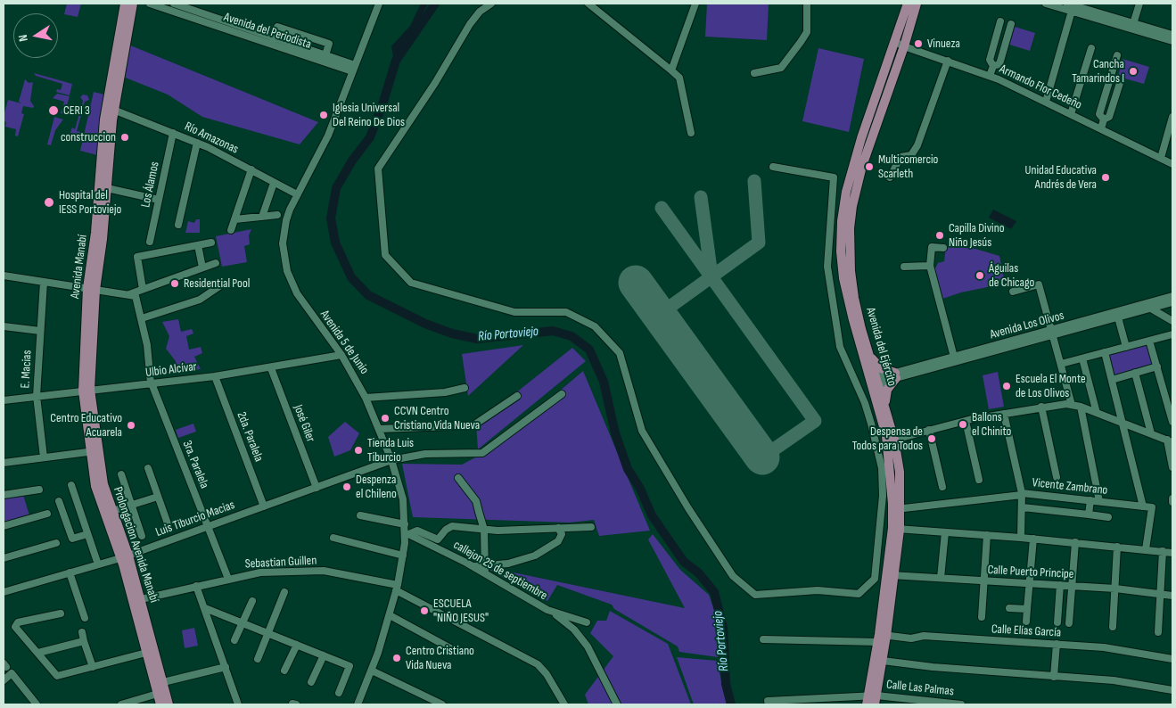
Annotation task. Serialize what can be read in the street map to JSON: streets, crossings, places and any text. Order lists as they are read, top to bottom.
{
  "streets": {
    "main road": ["Avenida Manabí", "Avenida del Ejército", "Prolongacion Avenida Manabí"],
    "street": [
      "Avenida del Periodista",
      "Armando Flor Cedeño",
      "Río Amazonas",
      "Los Álamos",
      "Avenida Los Olivos",
      "Avenida 5 de Junio",
      "E. Macias",
      "Ulbio Alcívar",
      "José Giler",
      "2da. Paralela",
      "3ra. Paralela",
      "Vicente Zambrano",
      "Luis Tiburcio Macias",
      "Sebastian Guillen",
      "callejon 25 de septiembre",
      "Calle Puerto Principe",
      "Calle Elías García",
      "Calle Las Palmas"
    ]
  },
  "crossings": [
    ["Avenida del Periodista", "Avenida 5 de Junio"],
    ["Armando Flor Cedeño", "Avenida del Ejército"],
    ["Río Amazonas", "Los Álamos"],
    ["Río Amazonas", "Avenida Manabí"],
    ["Río Amazonas", "Avenida 5 de Junio"],
    ["Avenida Manabí", "Ulbio Alcívar"],
    ["Avenida Manabí", "Prolongacion Avenida Manabí"],
    ["Avenida 5 de Junio", "Ulbio Alcívar"],
    ["Avenida 5 de Junio", "Luis Tiburcio Macias"],
    ["Avenida 5 de Junio", "Sebastian Guillen"],
    ["Avenida 5 de Junio", "callejon 25 de septiembre"],
    ["Avenida del Ejército", "Vicente Zambrano"],
    ["Avenida del Ejército", "Calle Puerto Principe"],
    ["Avenida del Ejército", "Calle Elías García"],
    ["Avenida del Ejército", "Calle Las Palmas"],
    ["E. Macias", "Ulbio Alcívar"],
    ["Ulbio Alcívar", "José Giler"],
    ["Ulbio Alcívar", "2da. Paralela"],
    ["Ulbio Alcívar", "3ra. Paralela"],
    ["Ulbio Alcívar", "Prolongacion Avenida Manabí"],
    ["José Giler", "Luis Tiburcio Macias"],
    ["2da. Paralela", "Luis Tiburcio Macias"],
    ["3ra. Paralela", "Luis Tiburcio Macias"],
    ["3ra. Paralela", "Sebastian Guillen"],
    ["Luis Tiburcio Macias", "Prolongacion Avenida Manabí"],
    ["Prolongacion Avenida Manabí", "Sebastian Guillen"]
  ],
  "water": ["Río Portoviejo"],
  "places": [
    "Vinueza",
    "Cancha Tamarindos I",
    "CERI 3",
    "Iglesia Universal Del Reino De Dios",
    "construccion",
    "Multicomercio Scarleth",
    "Unidad Educativa Andrés de Vera",
    "Hospital del IESS Portoviejo",
    "Capilla Divino Niño Jesús",
    "Águilas de Chicago",
    "Residential Pool",
    "Escuela El Monte de Los Olivos",
    "CCVN Centro Cristiano Vida Nueva",
    "Ballons el Chinito",
    "Centro Educativo Acuarela",
    "Despensa de Todos para Todos",
    "Tienda Luis Tiburcio",
    "Despenza el Chileno",
    "ESCUELA \"NIÑO JESUS\"",
    "Centro Cristiano Vida Nueva"
  ],
  "north": "left"
}
